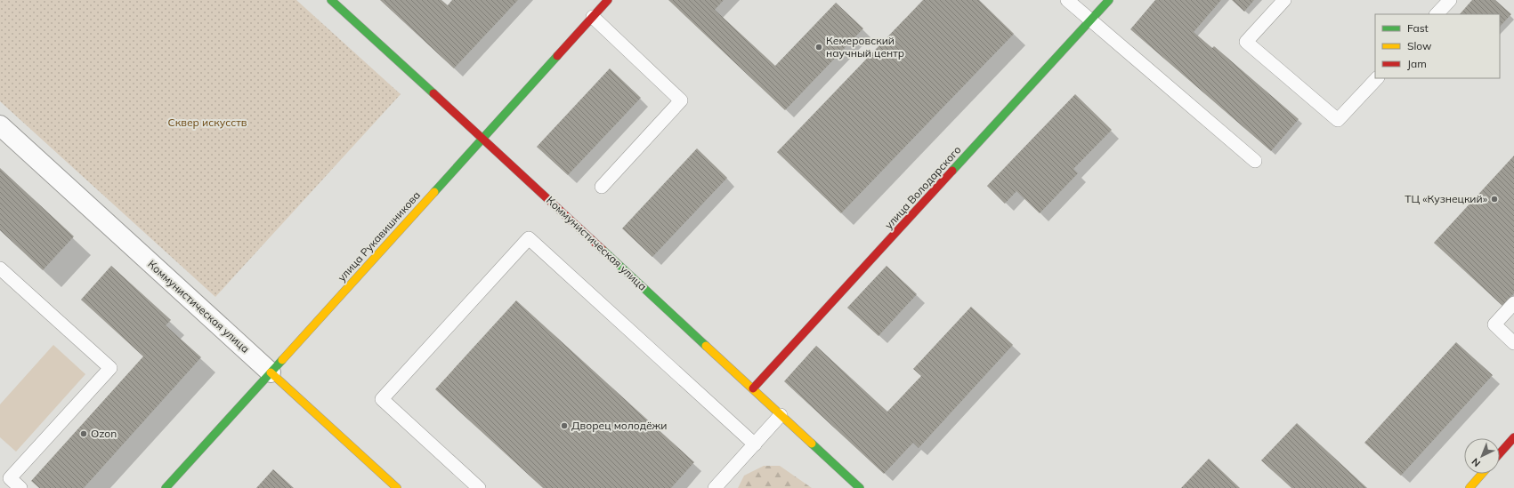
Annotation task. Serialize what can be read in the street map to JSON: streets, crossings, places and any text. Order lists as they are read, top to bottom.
{
  "streets": {
    "street": ["улица Володарского", "улица Рукавишникова", "Коммунистическая улица"]
  },
  "crossings": [
    ["улица Володарского", "Коммунистическая улица"],
    ["улица Рукавишникова", "Коммунистическая улица"]
  ],
  "parks": ["Сквер искусств"],
  "places": [
    "Кемеровский научный центр",
    "ТЦ «Кузнецкий»",
    "Дворец молодёжи",
    "Ozon"
  ],
  "legend": ["Fast", "Slow", "Jam"],
  "north": "bottom left"
}
